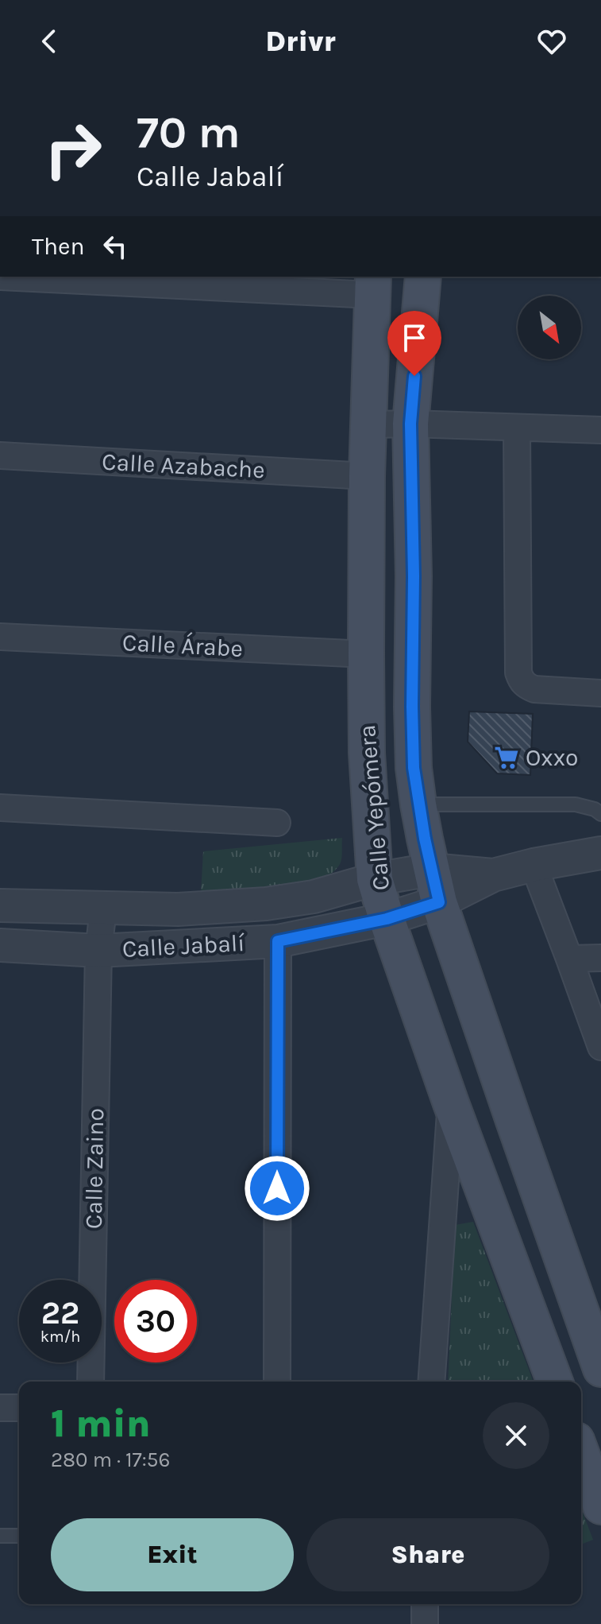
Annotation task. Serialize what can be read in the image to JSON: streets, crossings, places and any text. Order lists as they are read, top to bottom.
{
  "streets": {
    "main road": ["Calle Yepómera"],
    "street": [
      "Calle Azabache",
      "Calle Árabe",
      "Calle Jabalí",
      "Calle Zaino"
    ]
  },
  "crossings": [
    ["Calle Azabache", "Calle Yepómera"],
    ["Calle Árabe", "Calle Yepómera"],
    ["Calle Yepómera", "Calle Jabalí"],
    ["Calle Jabalí", "Calle Zaino"]
  ],
  "places": {
    "supermarket": ["Oxxo"]
  },
  "north": "bottom right",
  "page": {
    "header": "Drivr",
    "turn": ["70 m", "Calle Jabalí"],
    "then": "Then",
    "speed": "22 km/h",
    "limit": "30",
    "heading": ["1 min", "280 m · 17:56"],
    "buttons": ["Exit", "Share"]
  }
}
